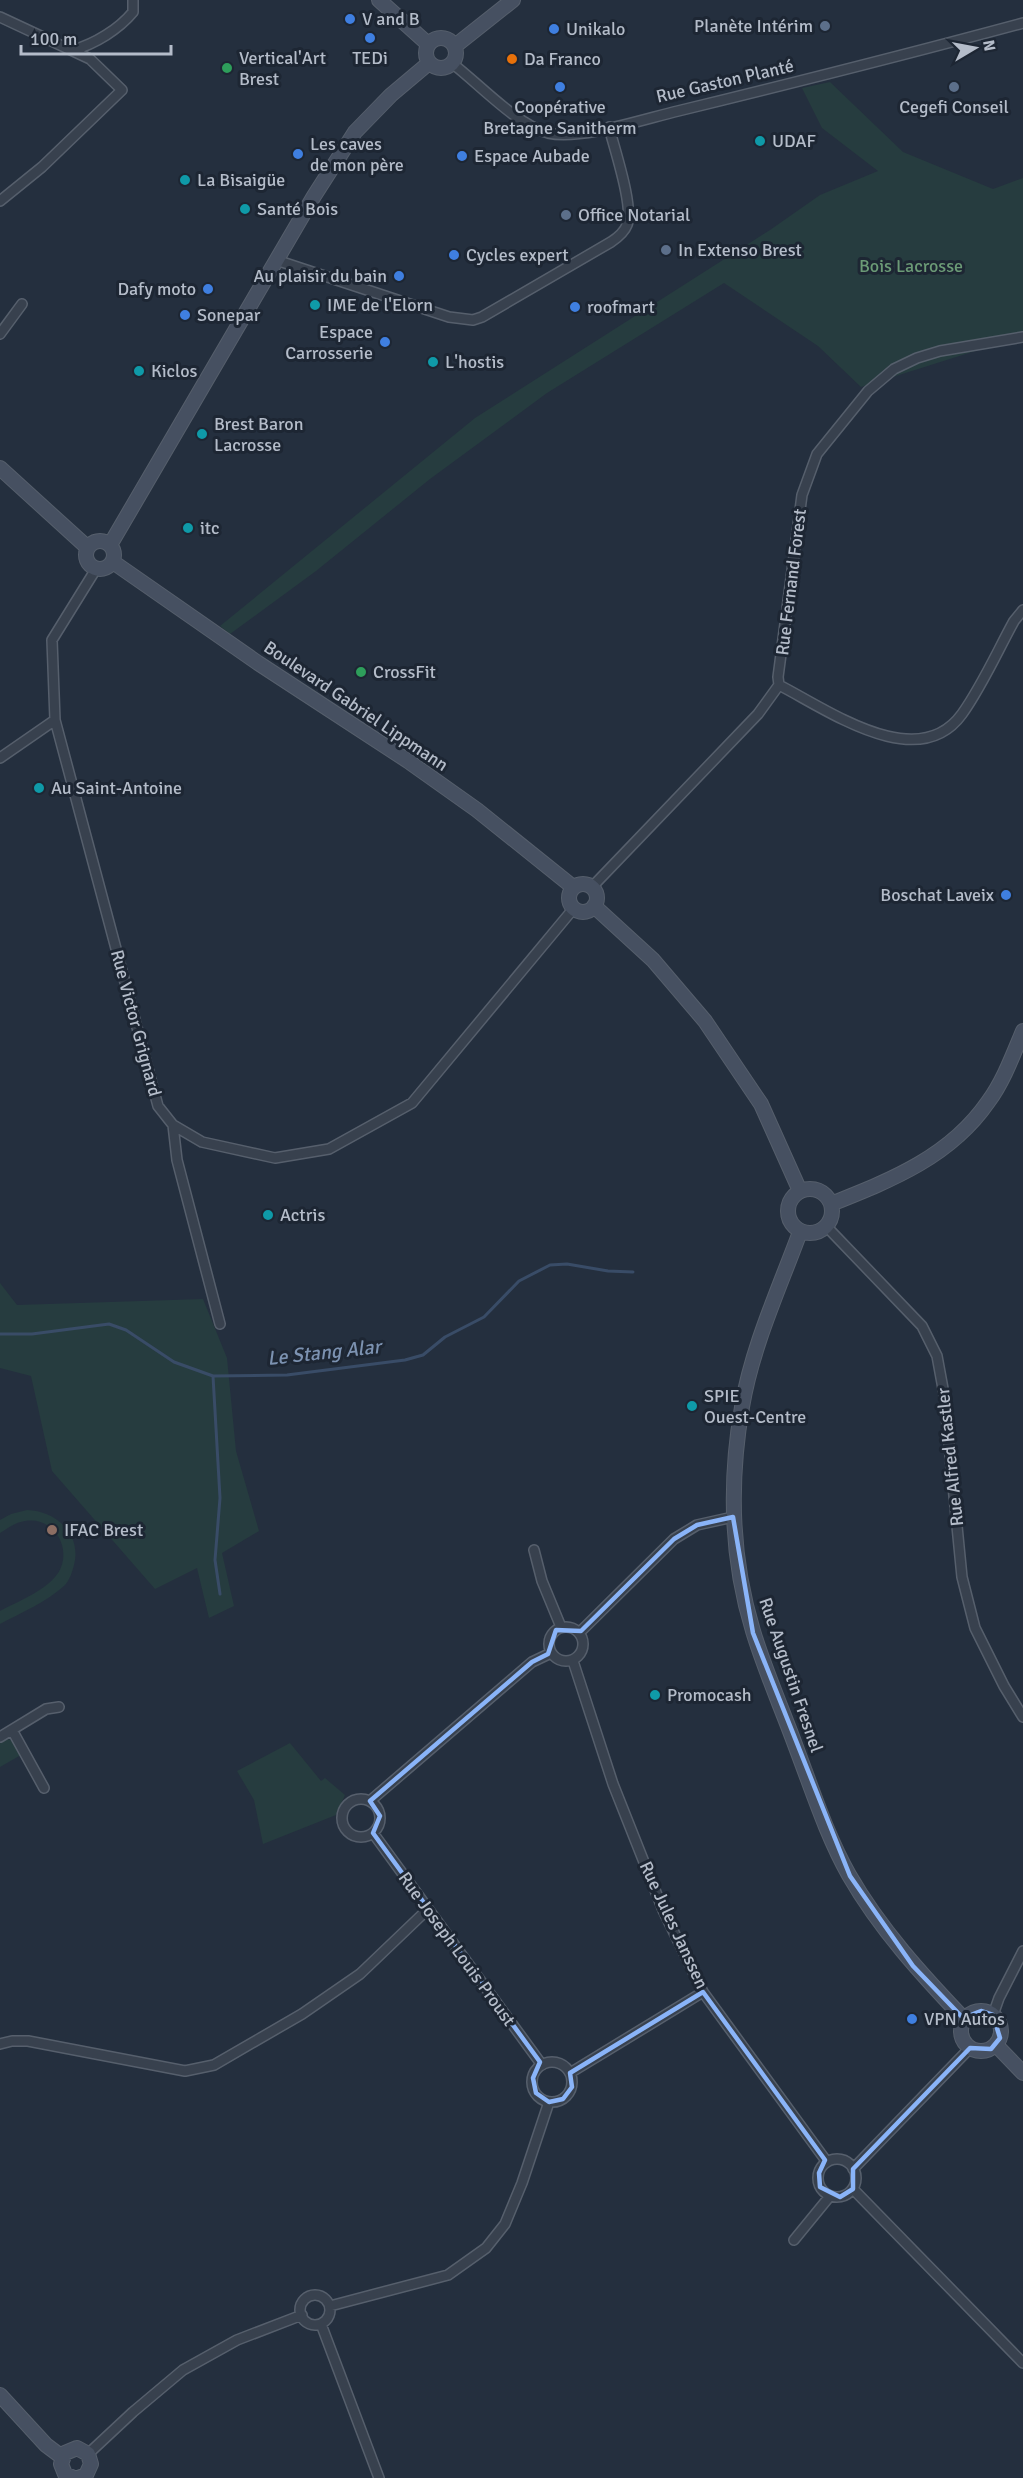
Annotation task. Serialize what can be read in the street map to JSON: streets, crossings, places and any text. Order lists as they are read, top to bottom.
{
  "streets": {
    "street": [
      "Rue Gaston Planté",
      "Rue Fernand Forest",
      "Boulevard Gabriel Lippmann",
      "Rue Victor Grignard",
      "Rue Alfred Kastler",
      "Rue Augustin Fresnel",
      "Rue Jules Janssen",
      "Rue Joseph Louis Proust"
    ]
  },
  "crossings": [
    ["Boulevard Gabriel Lippmann", "Rue Victor Grignard"],
    ["Rue Alfred Kastler", "Rue Augustin Fresnel"]
  ],
  "water": ["Le Stang Alar"],
  "parks": ["Bois Lacrosse"],
  "places": [
    "V and B",
    "Planète Intérim",
    "Unikalo",
    "TEDi",
    "Da Franco",
    "Vertical'Art Brest",
    "Coopérative Bretagne Sanitherm",
    "Cegefi Conseil",
    "UDAF",
    "Les caves de mon père",
    "Espace Aubade",
    "La Bisaigüe",
    "Santé Bois",
    "Office Notarial",
    "In Extenso Brest",
    "Cycles expert",
    "Au plaisir du bain",
    "Dafy moto",
    "IME de l'Elorn",
    "roofmart",
    "Sonepar",
    "Espace Carrosserie",
    "L'hostis",
    "Kiclos",
    "Brest Baron Lacrosse",
    "itc",
    "CrossFit",
    "Au Saint-Antoine",
    "Boschat Laveix",
    "Actris",
    "SPIE Ouest-Centre",
    "IFAC Brest",
    "Promocash",
    "VPN Autos"
  ],
  "scale_bar": "100 m",
  "north": "right"
}
